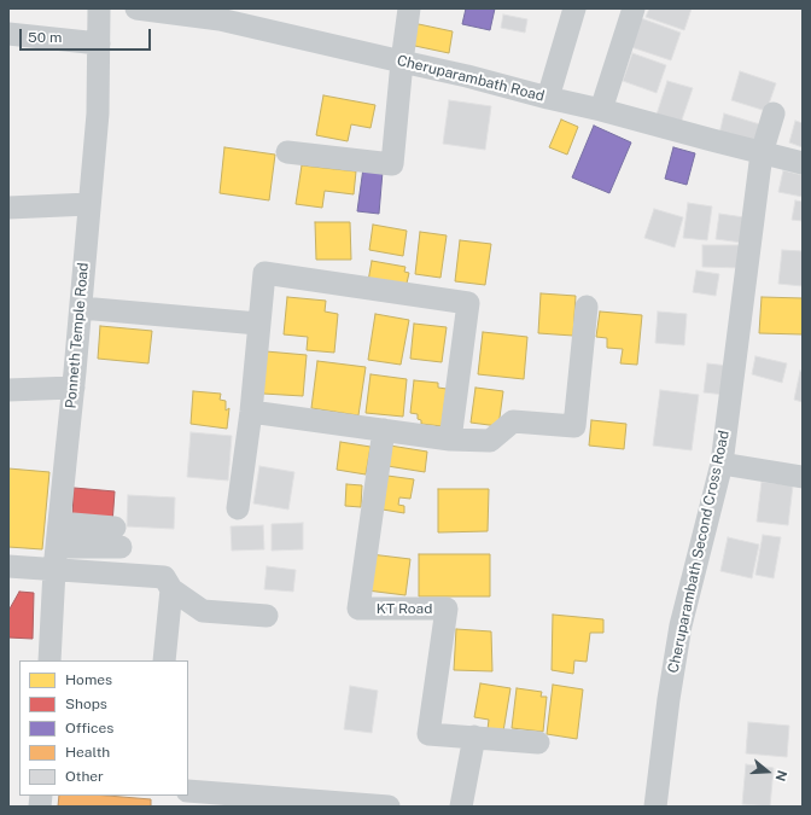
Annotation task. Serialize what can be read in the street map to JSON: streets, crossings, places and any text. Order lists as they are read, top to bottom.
{
  "streets": {
    "street": [
      "Cheruparambath Road",
      "Ponneth Temple Road",
      "Cheruparambath Second Cross Road",
      "KT Road"
    ]
  },
  "crossings": [
    ["Cheruparambath Road", "Cheruparambath Second Cross Road"]
  ],
  "legend": [
    "Homes",
    "Shops",
    "Offices",
    "Health",
    "Other"
  ],
  "scale_bar": "50 m",
  "north": "right"
}
